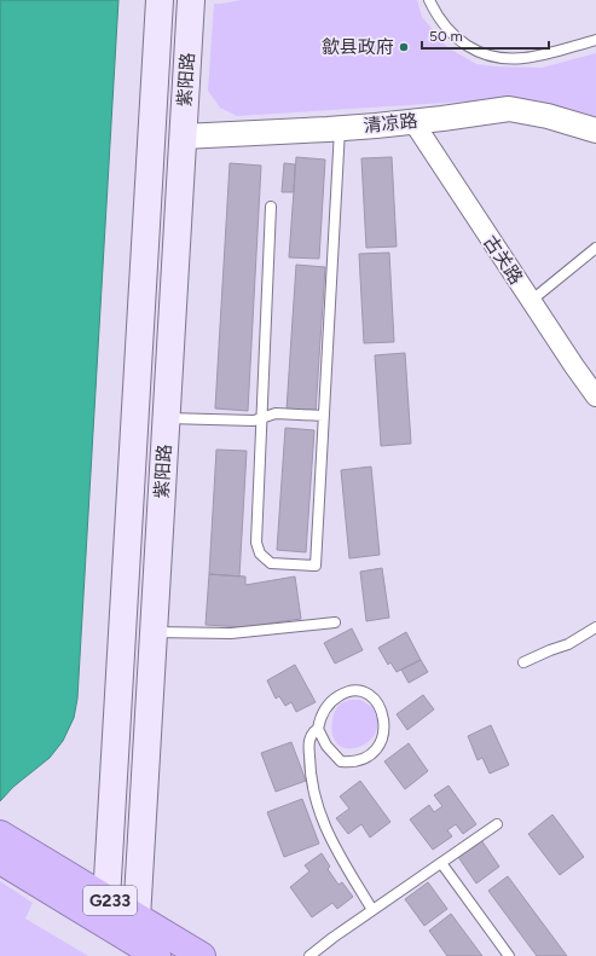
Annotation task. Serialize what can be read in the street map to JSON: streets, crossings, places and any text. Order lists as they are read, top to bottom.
{
  "streets": {
    "highway": ["G233"],
    "main road": ["紫阳路"],
    "street": ["清凉路", "古关路"]
  },
  "crossings": [
    ["紫阳路", "清凉路"],
    ["紫阳路", "G233"],
    ["清凉路", "古关路"]
  ],
  "places": ["歙县政府"],
  "scale_bar": "50 m"
}
